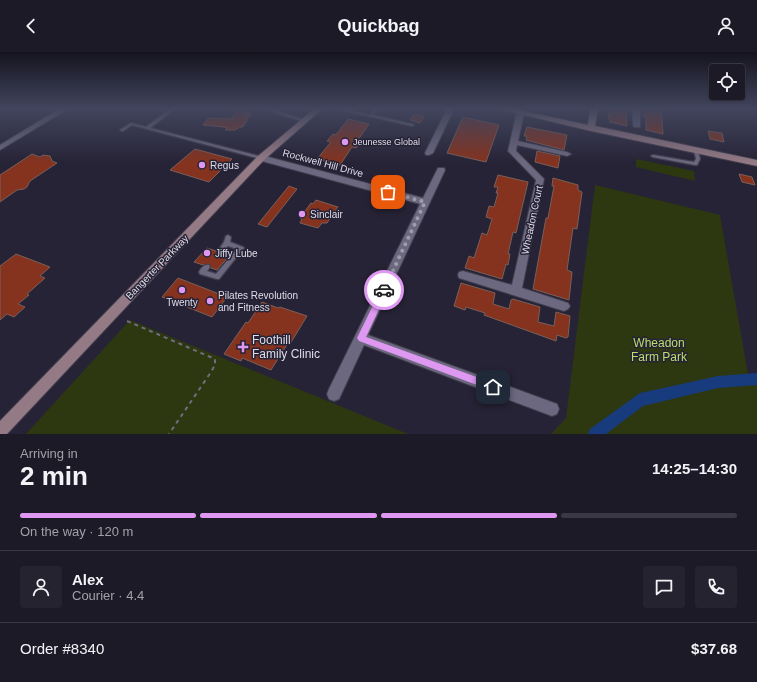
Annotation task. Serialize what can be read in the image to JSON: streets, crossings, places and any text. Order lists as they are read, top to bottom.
{
  "streets": {
    "main road": ["Bangerter Parkway"],
    "street": ["Rockwell Hill Drive", "Wheadon Court"]
  },
  "crossings": [
    ["Rockwell Hill Drive", "Bangerter Parkway"]
  ],
  "parks": ["Wheadon Farm Park"],
  "places": {
    "other": [
      "Jeunesse Global",
      "Regus",
      "Sinclair",
      "Jiffy Lube",
      "Twenty",
      "Pilates Revolution and Fitness"
    ],
    "health": ["Foothill Family Clinic"]
  },
  "page": {
    "header": "Quickbag",
    "heading": ["2 min", "Arriving in", "14:25–14:30"],
    "panel": [
      "Alex",
      "Courier · 4.4",
      "Order #8340",
      "$37.68"
    ],
    "bar": "On the way · 120 m"
  }
}
